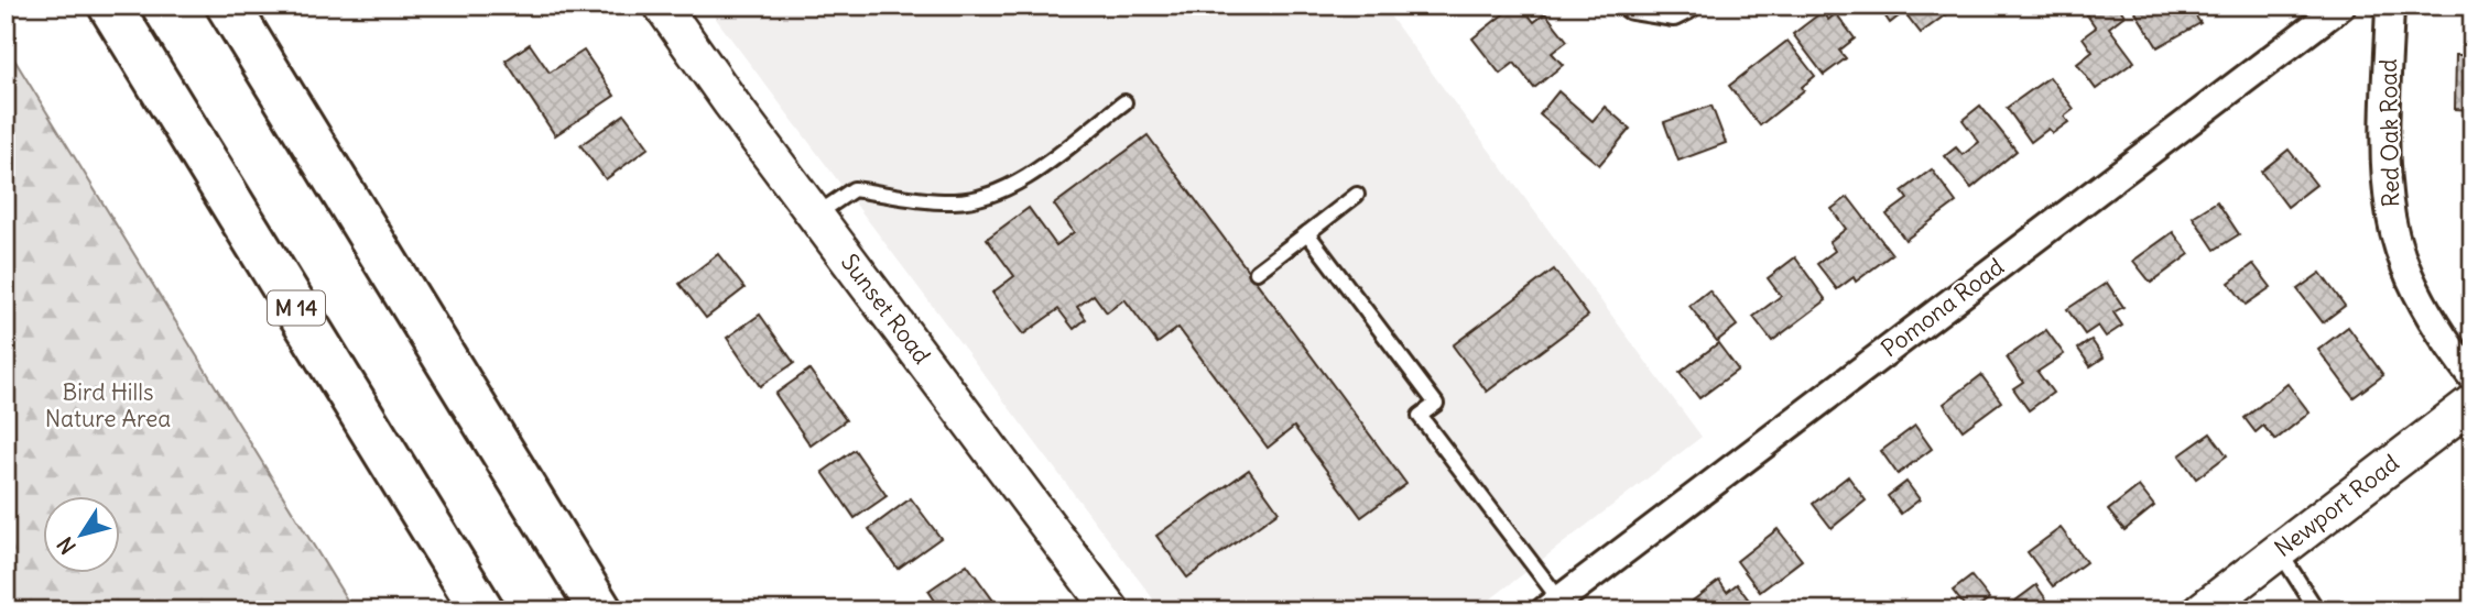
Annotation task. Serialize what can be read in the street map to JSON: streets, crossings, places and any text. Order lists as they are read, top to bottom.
{
  "streets": {
    "highway": ["M 14"],
    "street": [
      "Red Oak Road",
      "Pomona Road",
      "Sunset Road",
      "Newport Road"
    ]
  },
  "parks": ["Bird Hills Nature Area"],
  "north": "bottom left"
}
